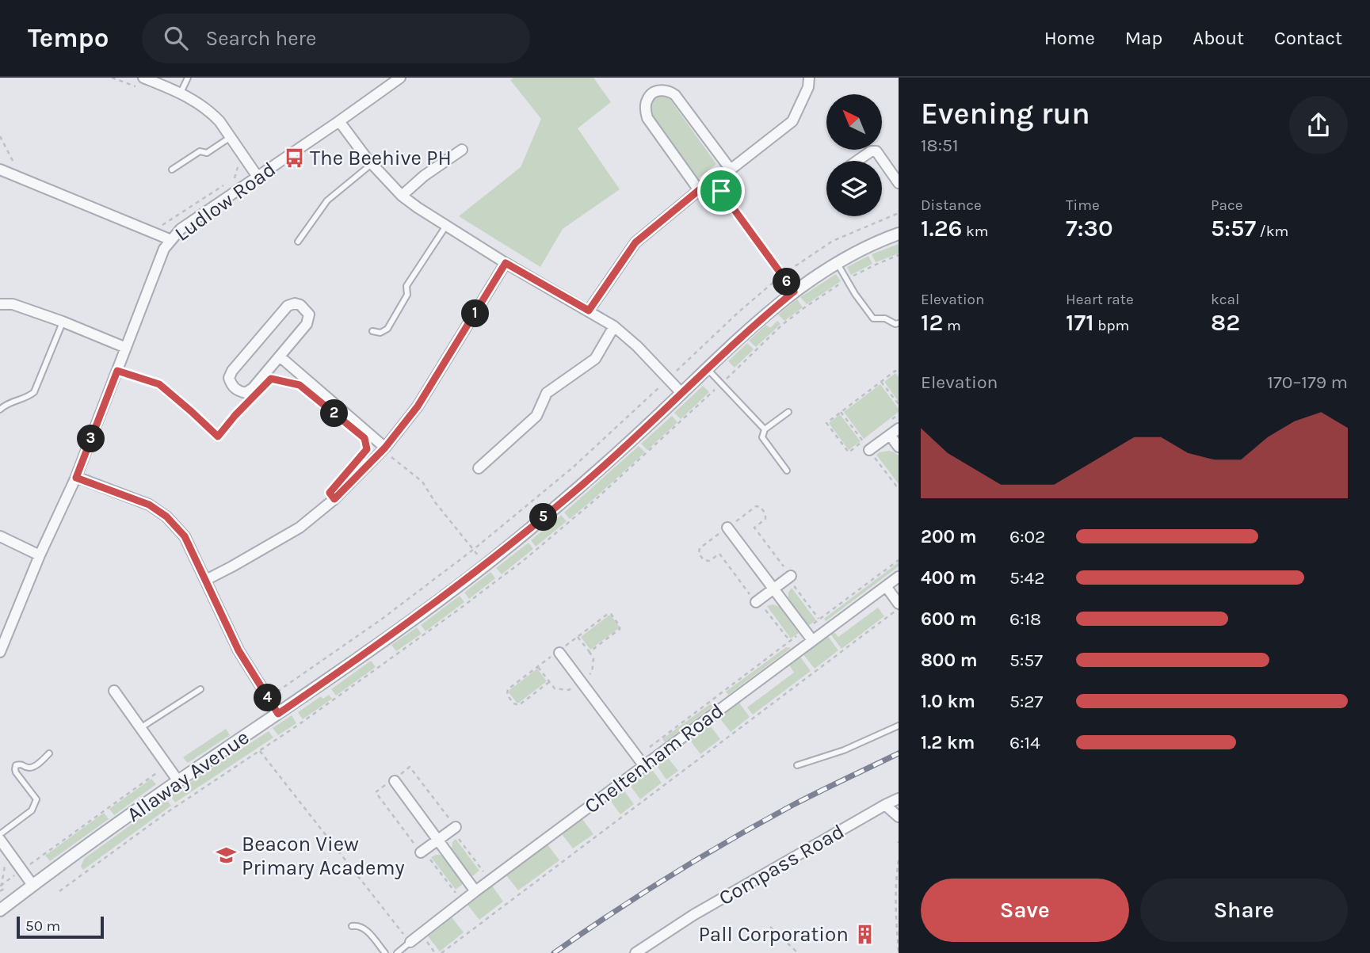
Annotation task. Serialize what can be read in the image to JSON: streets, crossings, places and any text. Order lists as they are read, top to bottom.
{
  "streets": {
    "street": [
      "Ludlow Road",
      "Cheltenham Road",
      "Allaway Avenue",
      "Compass Road"
    ]
  },
  "places": {
    "bus stop": ["The Beehive PH"],
    "school or university": ["Beacon View Primary Academy"],
    "building": ["Pall Corporation"]
  },
  "scale_bar": "50 m",
  "north": "top left",
  "page": {
    "header": "Tempo",
    "search": "Search here",
    "nav": [
      "Home",
      "Map",
      "About",
      "Contact"
    ],
    "heading": ["Evening run", "18:51"],
    "stats": [
      ["Distance", "1.26 km"],
      ["Time", "7:30"],
      ["Pace", "5:57 /km"],
      ["Elevation", "12 m"],
      ["Heart rate", "171 bpm"],
      ["kcal", "82"]
    ],
    "pins": [
      "6",
      "1",
      "2",
      "3",
      "5",
      "4"
    ],
    "chart": ["Elevation", "170–179 m"],
    "list": [
      {
        "name": "200 m",
        "note": "6:02"
      },
      {
        "name": "400 m",
        "note": "5:42"
      },
      {
        "name": "600 m",
        "note": "6:18"
      },
      {
        "name": "800 m",
        "note": "5:57"
      },
      {
        "name": "1.0 km",
        "note": "5:27"
      },
      {
        "name": "1.2 km",
        "note": "6:14"
      }
    ],
    "buttons": ["Save", "Share"],
    "scale": "50 m"
  }
}
